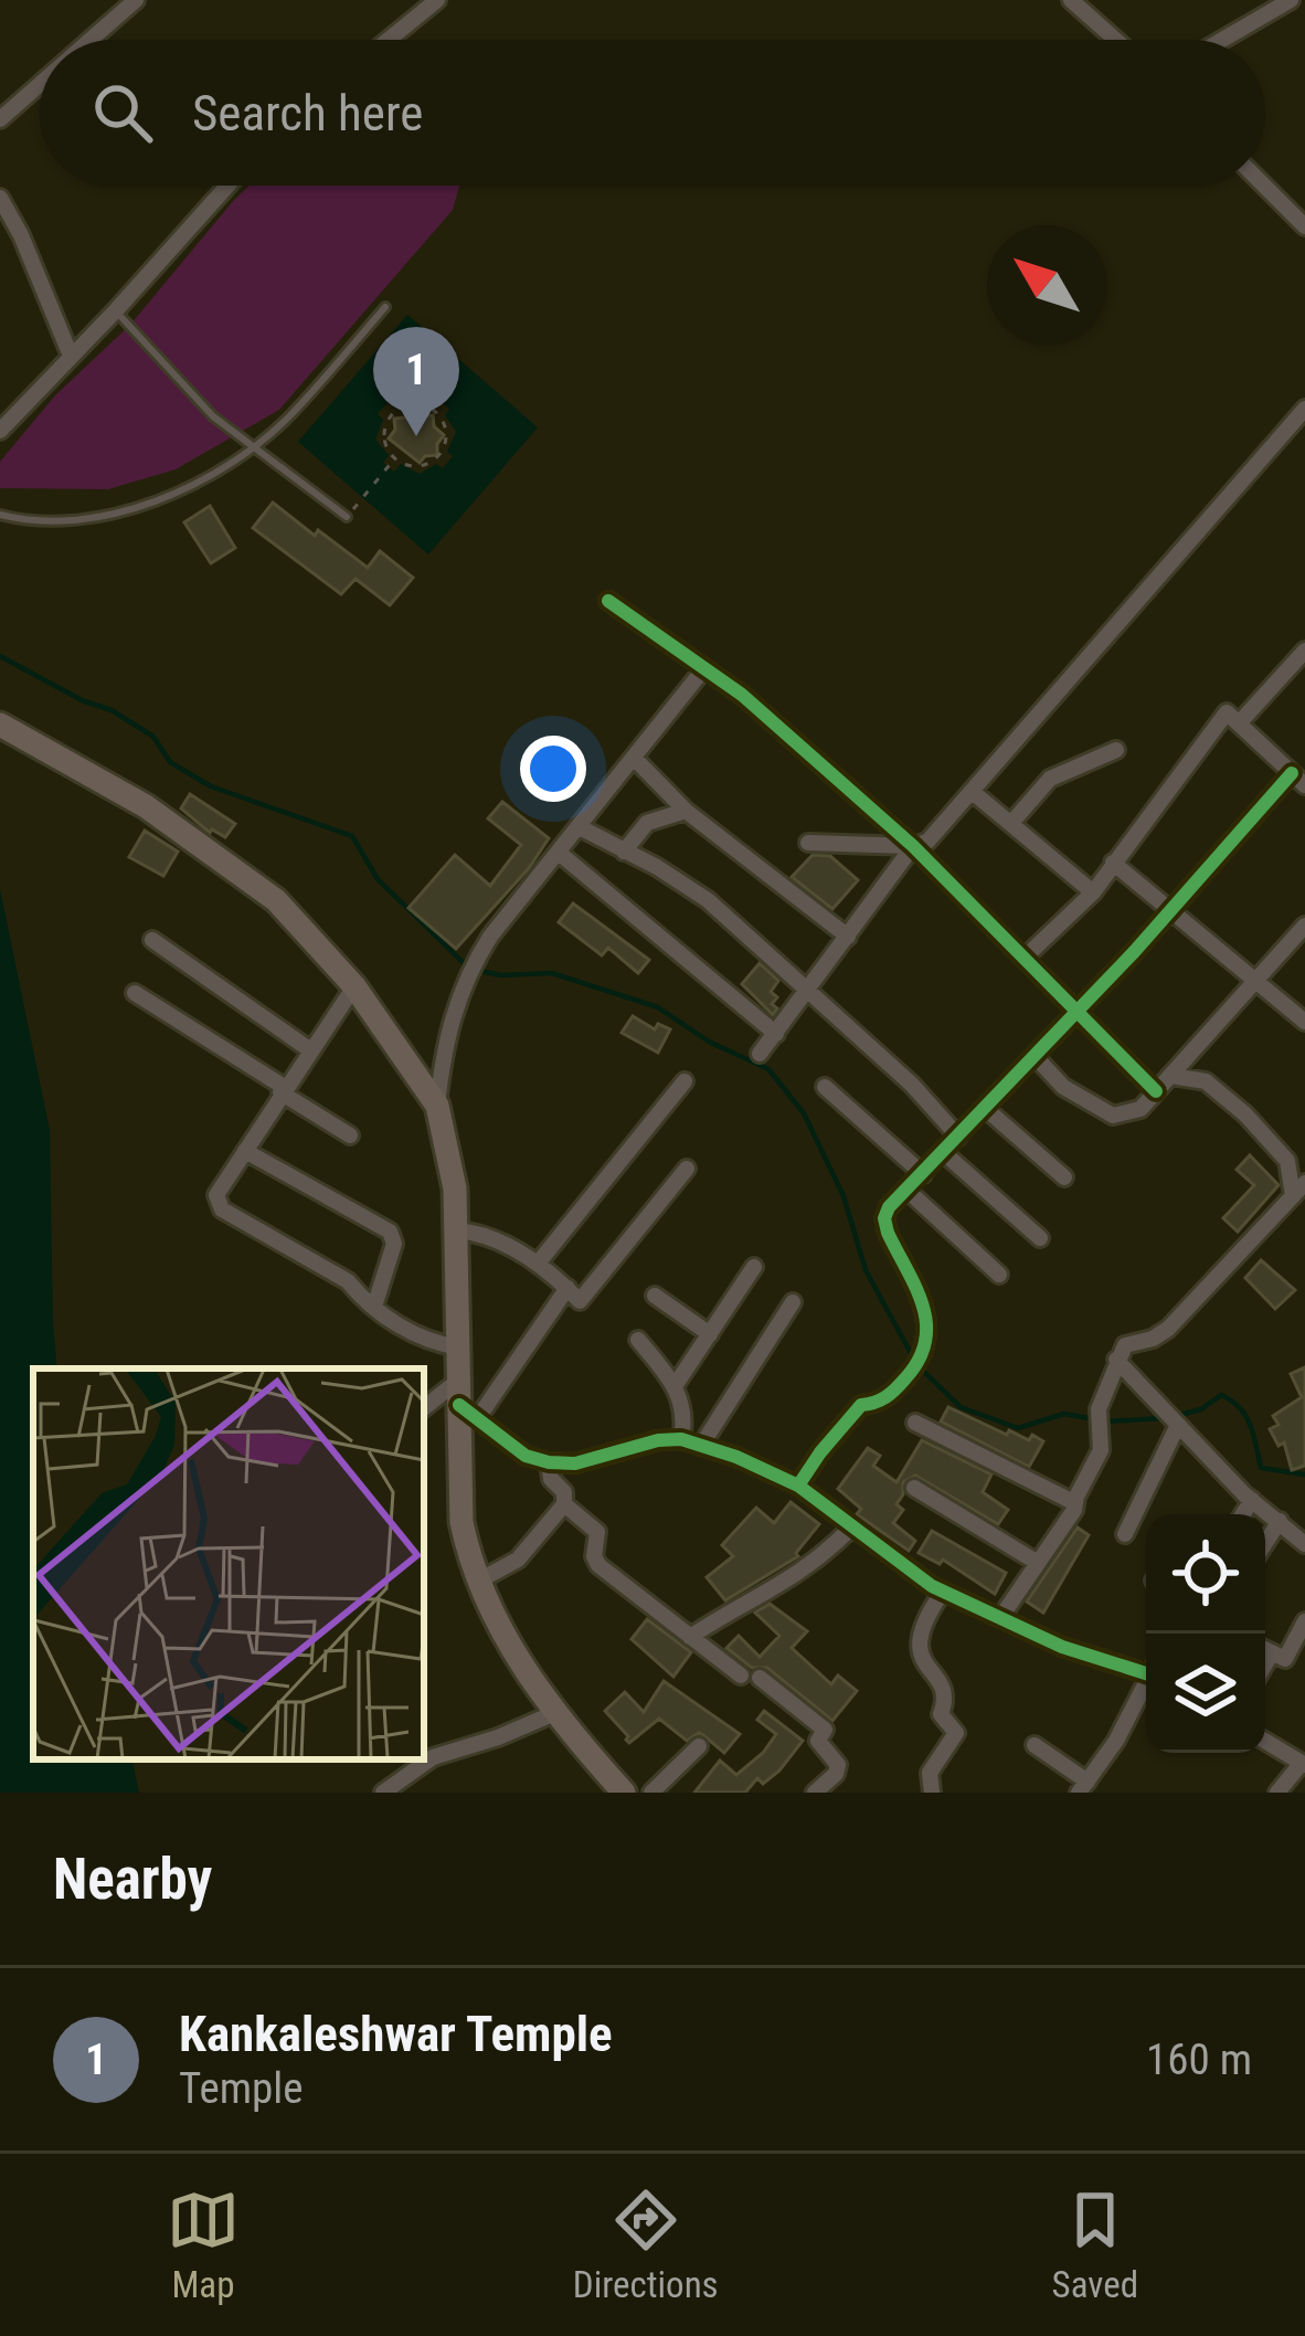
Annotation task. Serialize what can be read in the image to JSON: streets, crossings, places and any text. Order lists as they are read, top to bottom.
{
  "north": "top left",
  "page": {
    "search": "Search here",
    "pins": "1",
    "heading": "Nearby",
    "list": [
      {
        "mark": "1",
        "name": "Kankaleshwar Temple",
        "note": "Temple",
        "value": "160 m"
      }
    ],
    "nav": ["Map", "Directions", "Saved"]
  }
}
